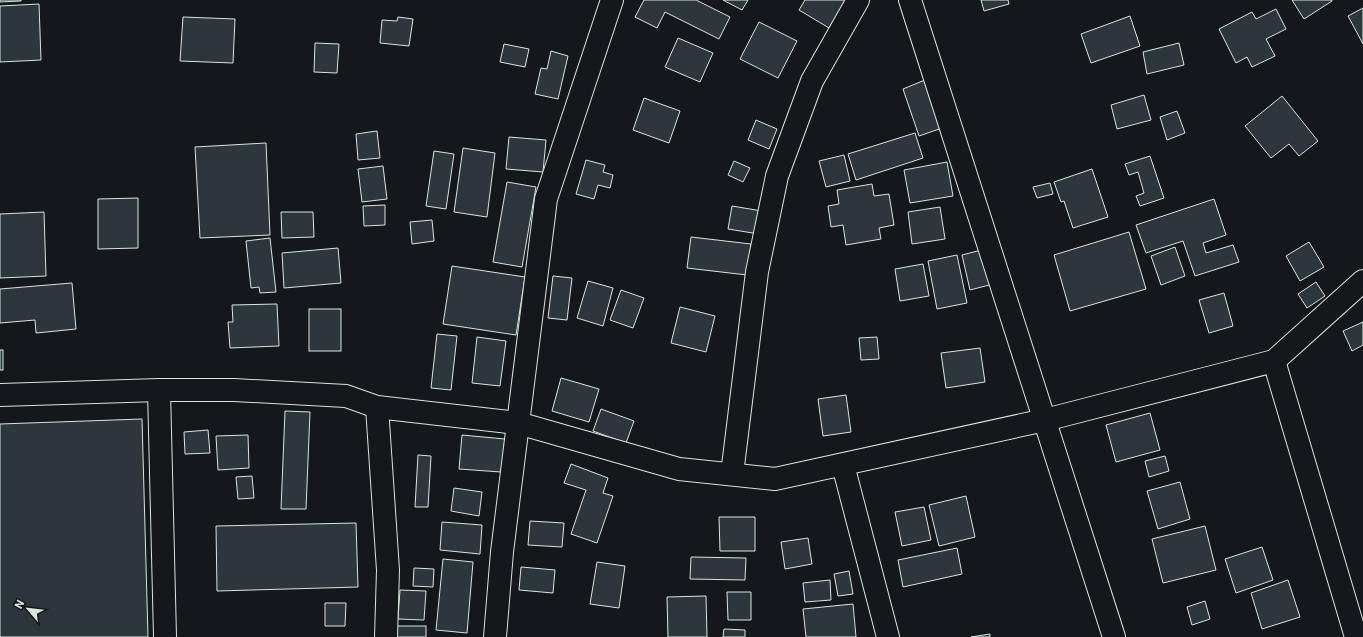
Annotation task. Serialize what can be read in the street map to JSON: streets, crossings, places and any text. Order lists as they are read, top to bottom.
{
  "north": "top left"
}
